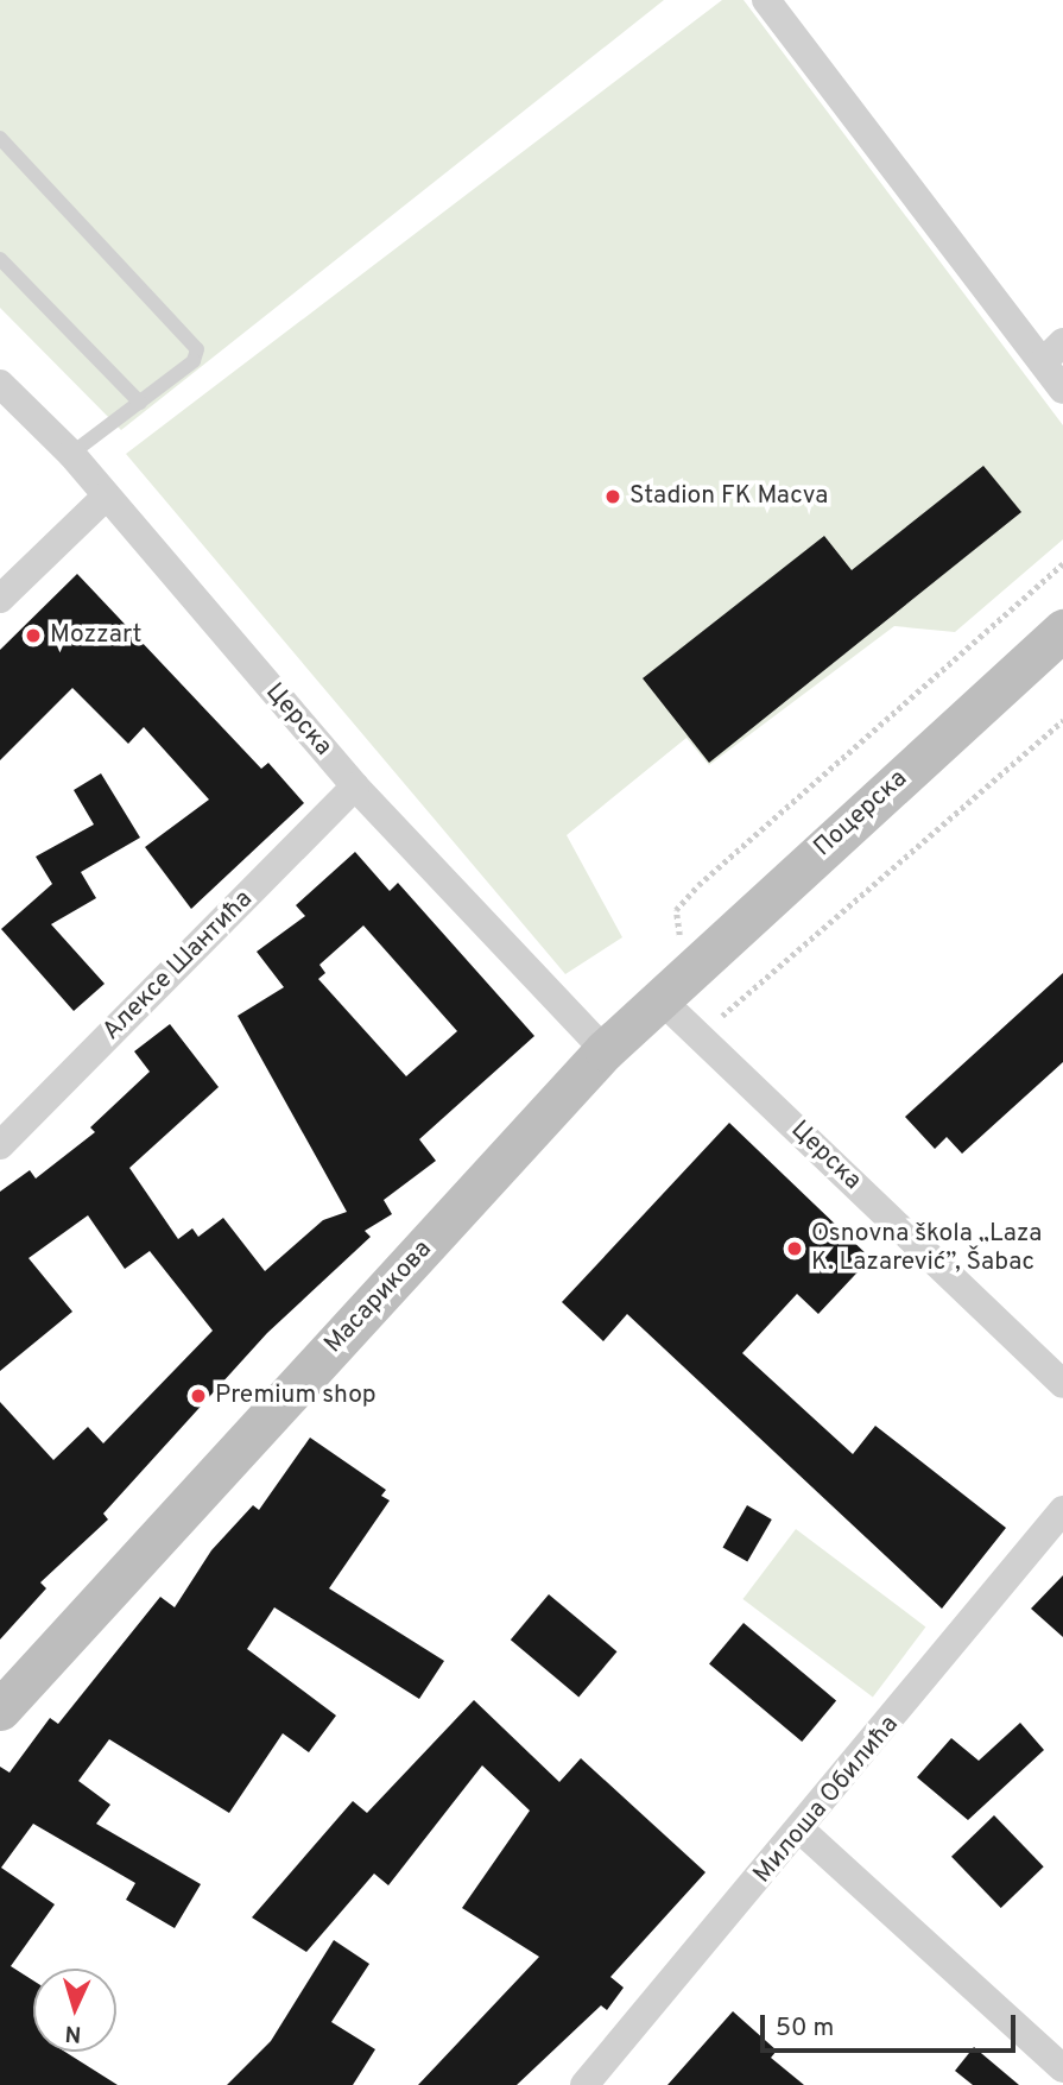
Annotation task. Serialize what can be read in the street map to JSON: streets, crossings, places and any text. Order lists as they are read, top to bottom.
{
  "streets": {
    "main road": ["Поцерска", "Масарикова"],
    "street": ["Церска", "Алексе Шантића", "Милоша Обилића"]
  },
  "crossings": [
    ["Церска", "Поцерска"],
    ["Церска", "Алексе Шантића"],
    ["Церска", "Масарикова"],
    ["Поцерска", "Масарикова"]
  ],
  "places": [
    "Stadion FK Macva",
    "Mozzart",
    "Osnovna škola „Laza K. Lazarević”, Šabac",
    "Premium shop"
  ],
  "scale_bar": "50 m",
  "north": "bottom"
}
